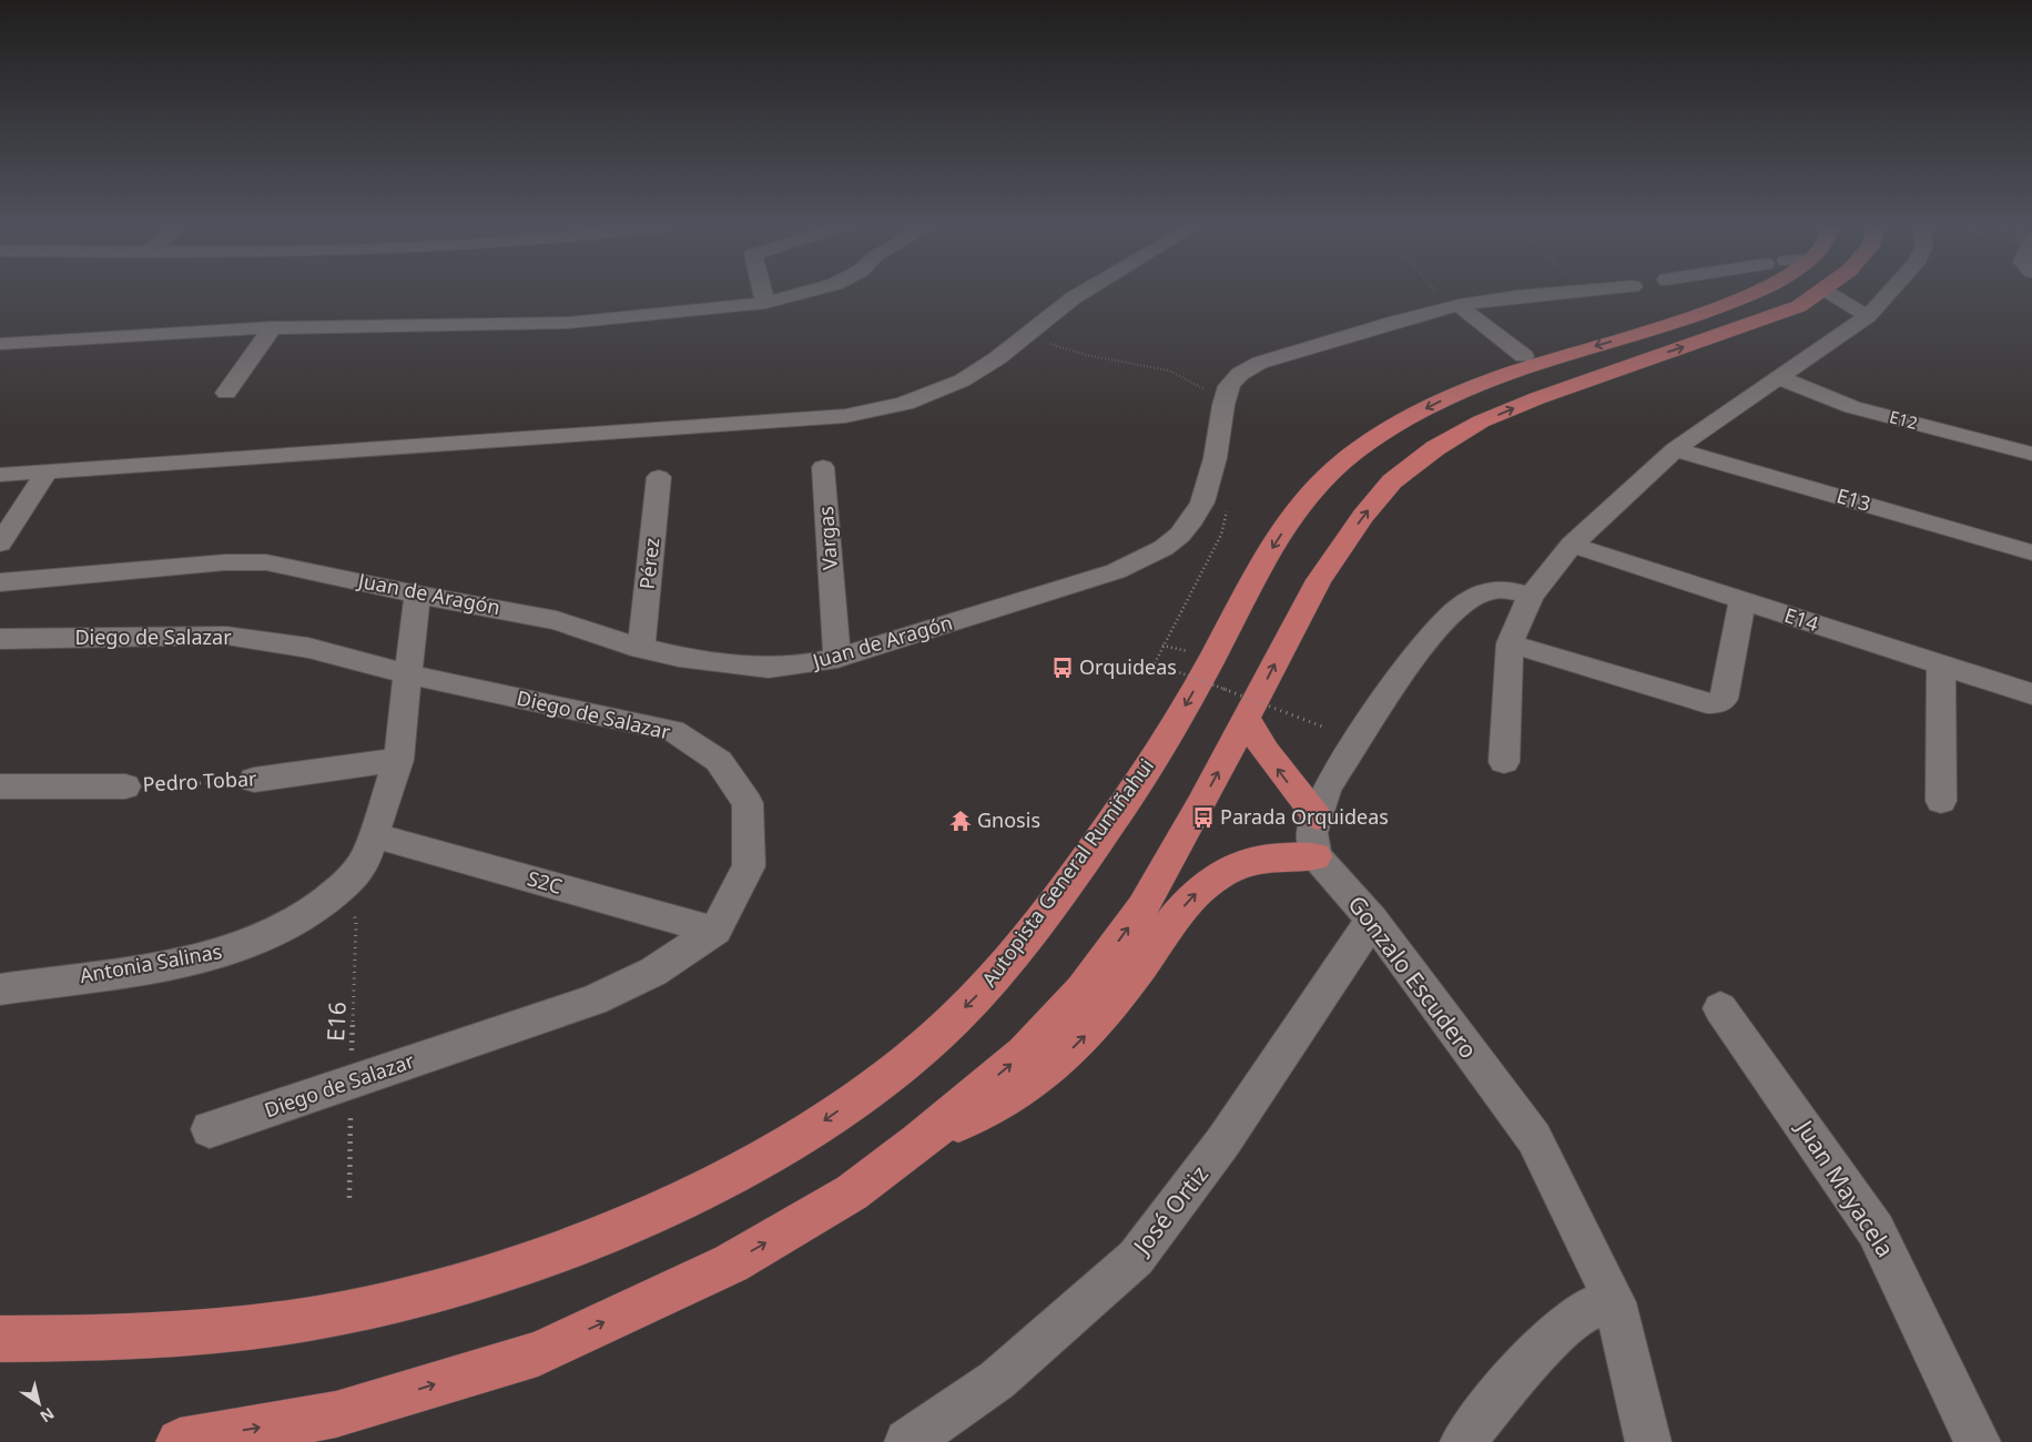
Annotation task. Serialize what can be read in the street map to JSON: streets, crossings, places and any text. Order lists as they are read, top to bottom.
{
  "streets": {
    "highway": ["Autopista General Rumiñahui"],
    "street": [
      "E12",
      "E13",
      "Vargas",
      "Pérez",
      "Juan de Aragón",
      "E14",
      "Diego de Salazar",
      "Pedro Tobar",
      "S2C",
      "Antonia Salinas",
      "Gonzalo Escudero",
      "Juan Mayacela",
      "José Ortiz"
    ],
    "path": ["E16"]
  },
  "crossings": [
    ["Vargas", "Juan de Aragón"],
    ["Pérez", "Juan de Aragón"],
    ["Juan de Aragón", "Antonia Salinas"],
    ["Diego de Salazar", "S2C"],
    ["Diego de Salazar", "Antonia Salinas"],
    ["Diego de Salazar", "E16"],
    ["Pedro Tobar", "Antonia Salinas"],
    ["S2C", "Antonia Salinas"],
    ["Antonia Salinas", "E16"],
    ["Gonzalo Escudero", "José Ortiz"]
  ],
  "places": {
    "bus stop": ["Orquideas", "Parada Orquideas"],
    "temple": ["Gnosis"]
  },
  "north": "bottom right"
}
